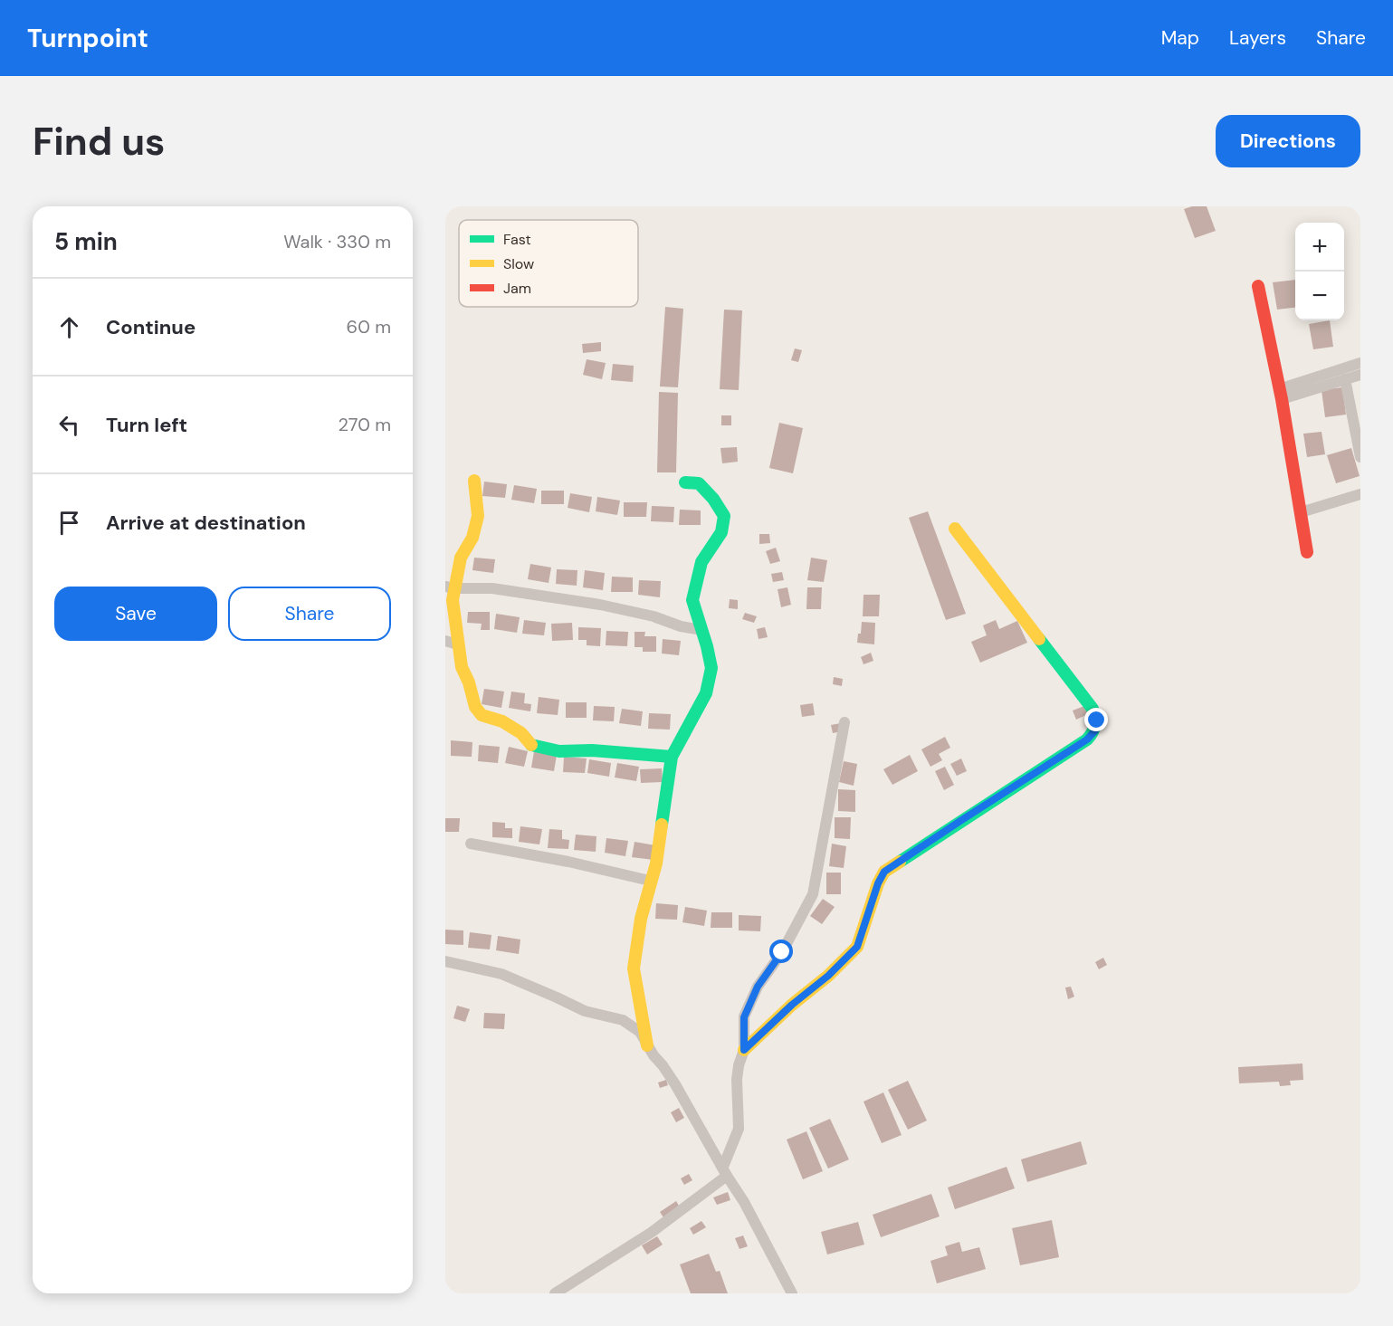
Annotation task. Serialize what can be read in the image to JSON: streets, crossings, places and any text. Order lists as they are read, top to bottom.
{
  "legend": ["Fast", "Slow", "Jam"],
  "page": {
    "header": "Turnpoint",
    "nav": ["Map", "Layers", "Share"],
    "buttons": [
      "Directions",
      ["Save", "Share"]
    ],
    "title": "Find us",
    "heading": ["5 min", "Walk · 330 m"],
    "map_buttons": ["+", "−"],
    "list": [
      ["Continue", "60 m"],
      ["Turn left", "270 m"],
      "Arrive at destination"
    ]
  }
}
